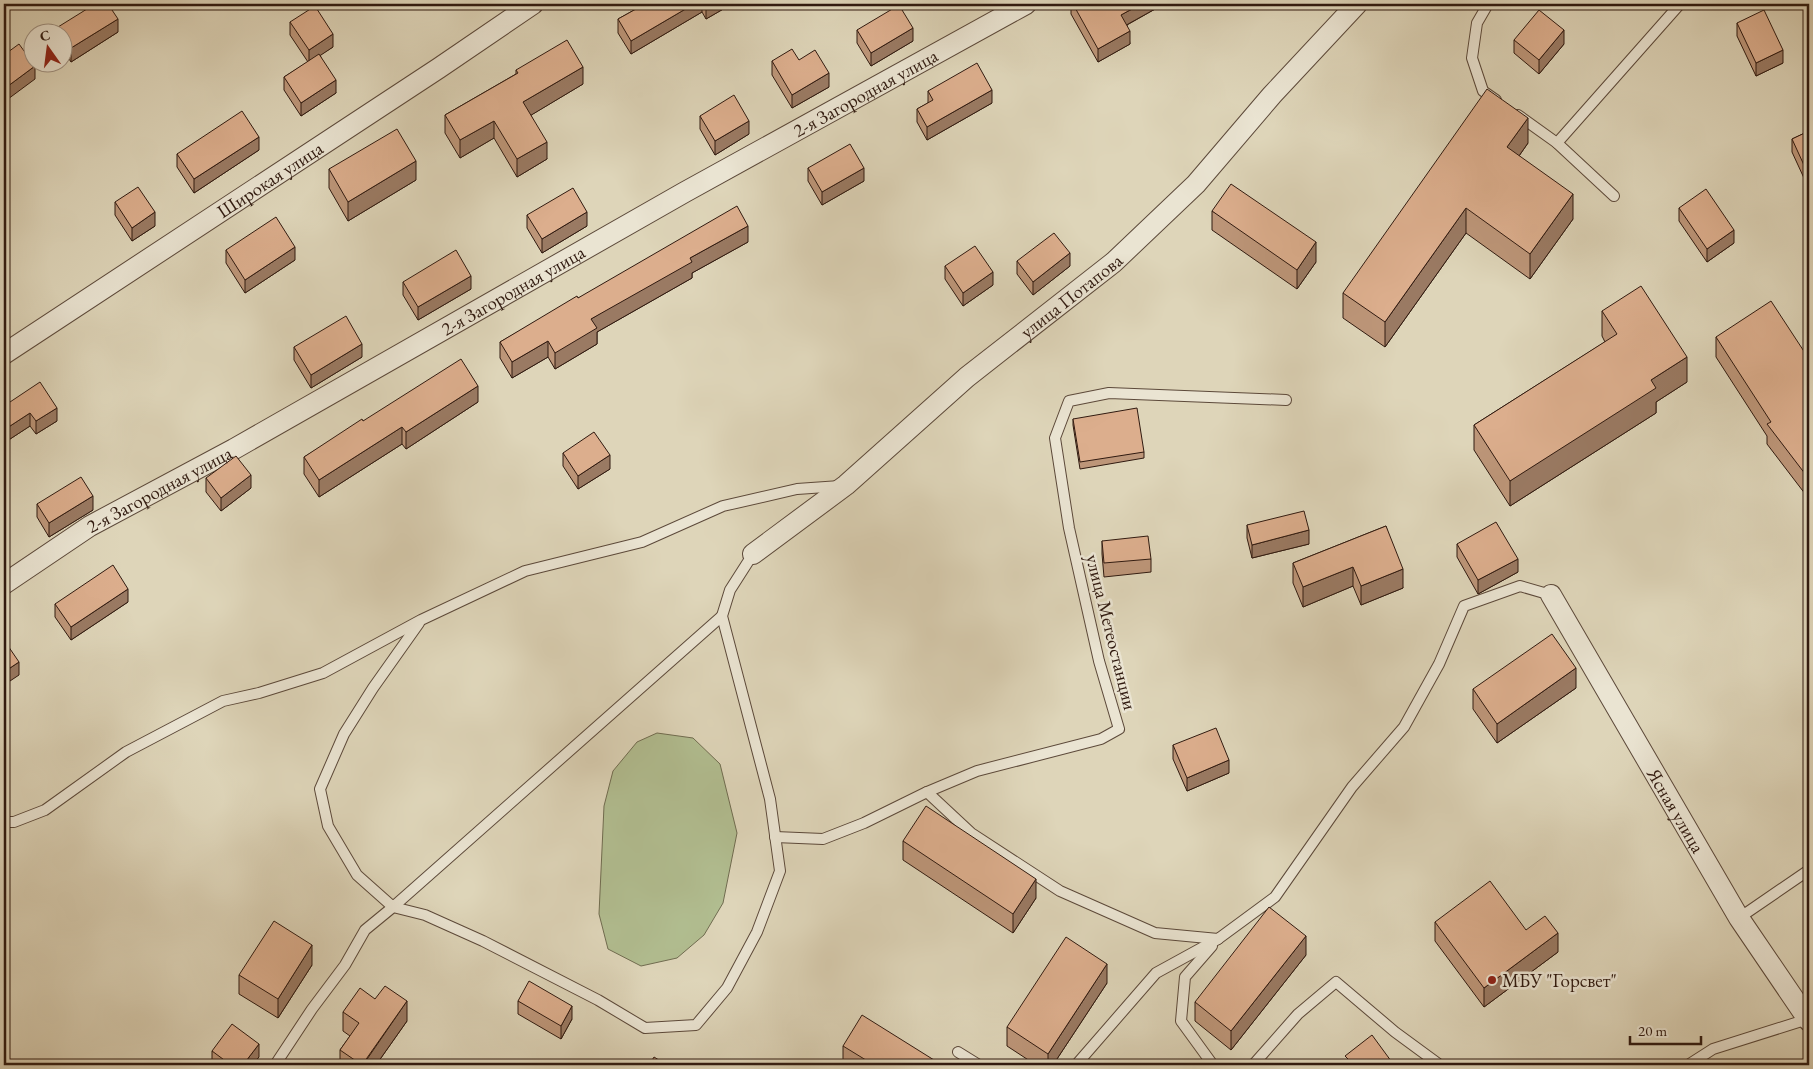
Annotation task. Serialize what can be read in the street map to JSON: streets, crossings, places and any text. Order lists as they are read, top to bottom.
{
  "streets": {
    "street": [
      "2-я Загородная улица",
      "Широкая улица",
      "улица Потапова",
      "Ясная улица"
    ],
    "lane": ["улица Метеостанции"]
  },
  "places": ["МБУ \"Горсвет\""],
  "scale_bar": "20 m",
  "north": "top"
}
